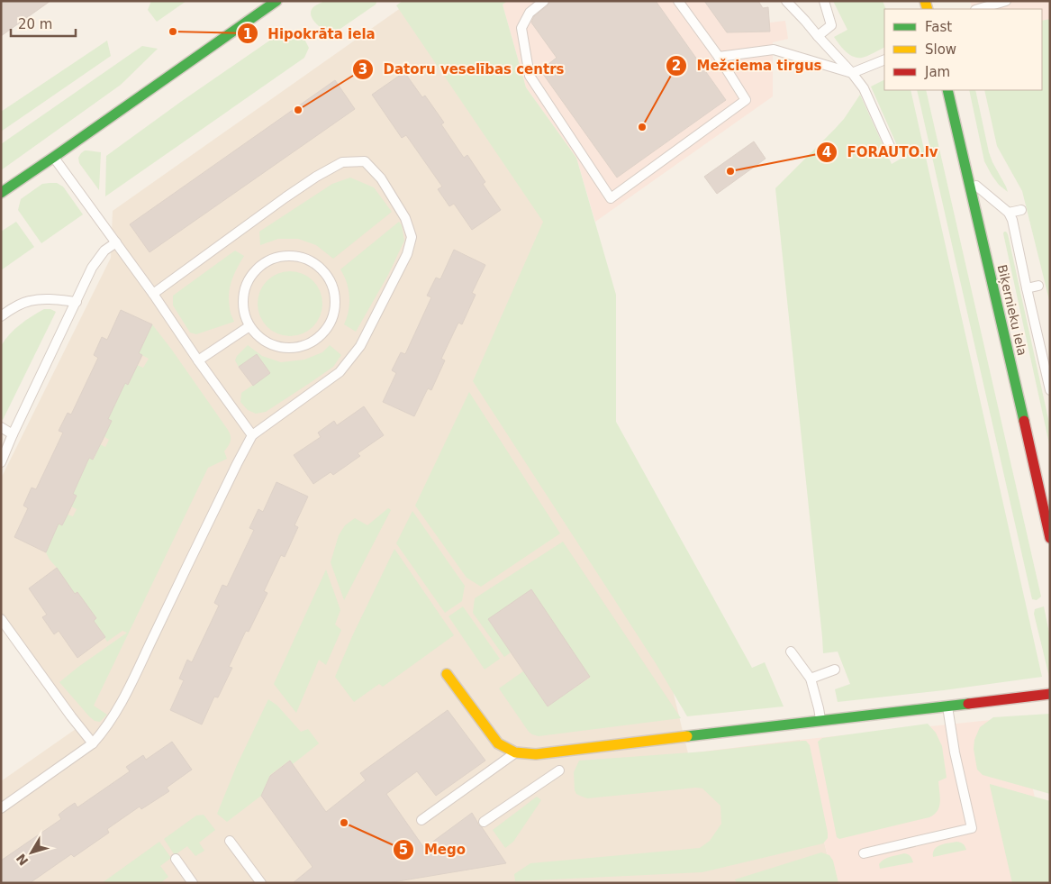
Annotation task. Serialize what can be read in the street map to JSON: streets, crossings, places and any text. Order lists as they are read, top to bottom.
{
  "streets": {
    "street": ["Biķernieku iela"]
  },
  "places": [
    "Hipokrāta iela",
    "Datoru veselības centrs",
    "Mežciema tirgus",
    "FORAUTO.lv",
    "Mego"
  ],
  "legend": ["Fast", "Slow", "Jam"],
  "scale_bar": "20 m",
  "north": "bottom left"
}
